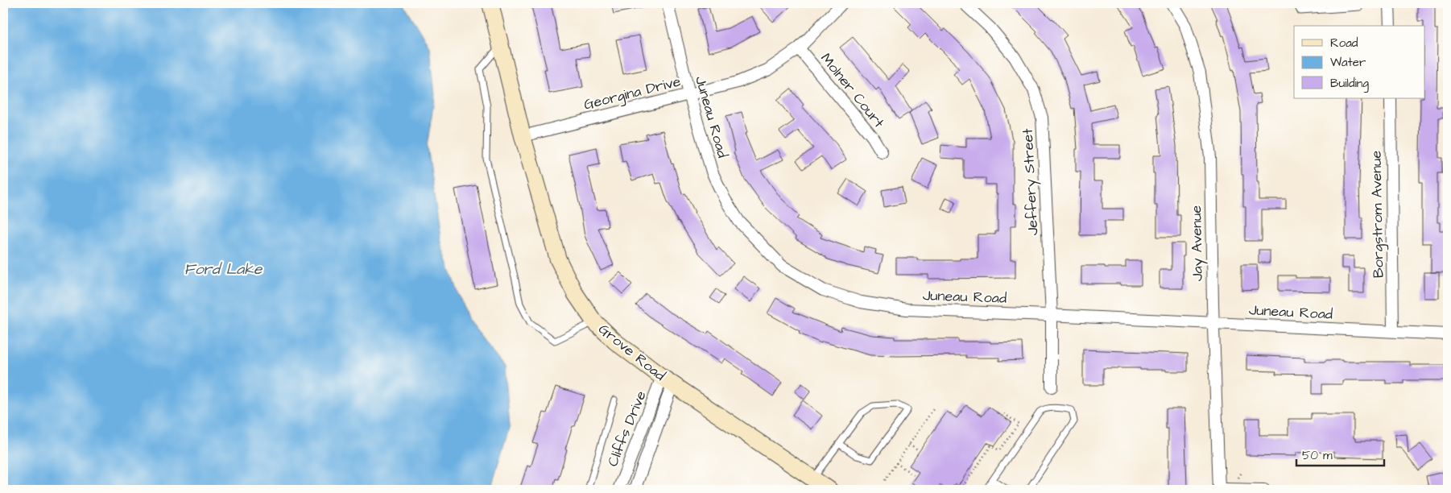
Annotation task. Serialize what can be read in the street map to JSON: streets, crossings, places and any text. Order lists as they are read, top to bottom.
{
  "streets": {
    "main road": ["Grove Road"],
    "street": [
      "Molner Court",
      "Georgina Drive",
      "Juneau Road",
      "Jeffery Street",
      "Borgstrom Avenue",
      "Jay Avenue",
      "Cliffs Drive"
    ]
  },
  "crossings": [
    ["Molner Court", "Georgina Drive"],
    ["Georgina Drive", "Juneau Road"],
    ["Georgina Drive", "Grove Road"],
    ["Juneau Road", "Jeffery Street"],
    ["Juneau Road", "Borgstrom Avenue"],
    ["Juneau Road", "Jay Avenue"],
    ["Grove Road", "Cliffs Drive"]
  ],
  "water": ["Ford Lake"],
  "legend": ["Road", "Water", "Building"],
  "scale_bar": "50 m"
}
